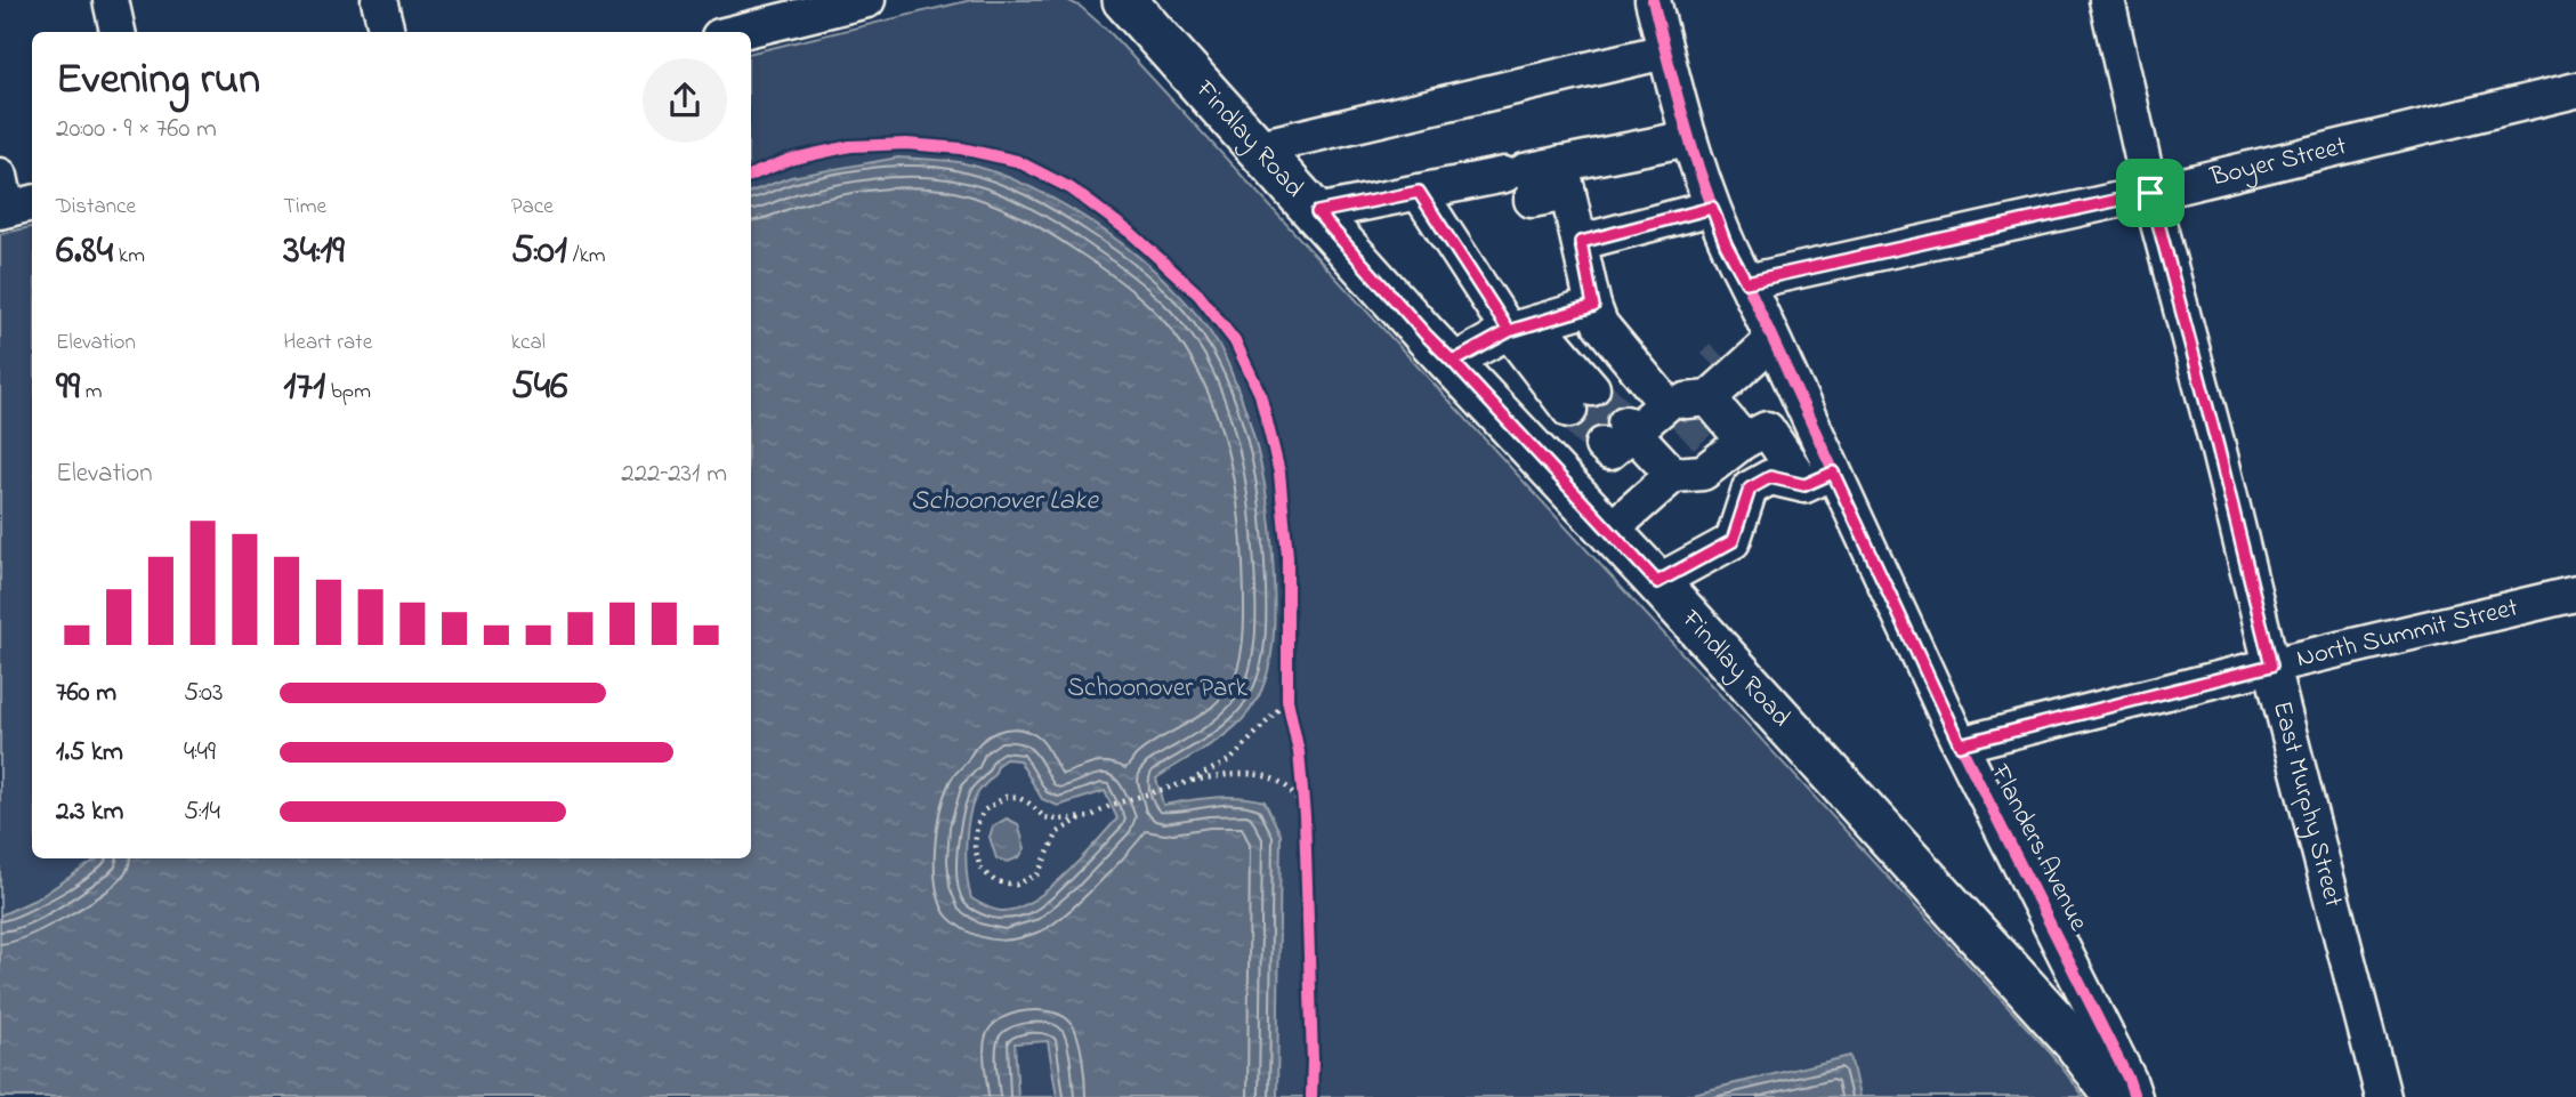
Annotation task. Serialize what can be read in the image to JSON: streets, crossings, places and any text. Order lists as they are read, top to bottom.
{
  "streets": {
    "main road": ["Findlay Road"],
    "street": [
      "Boyer Street",
      "North Summit Street",
      "East Murphy Street",
      "Flanders Avenue"
    ]
  },
  "crossings": [
    ["Boyer Street", "East Murphy Street"],
    ["Boyer Street", "Flanders Avenue"],
    ["North Summit Street", "East Murphy Street"],
    ["North Summit Street", "Flanders Avenue"]
  ],
  "water": ["Schoonover Lake"],
  "parks": ["Schoonover Park"],
  "page": {
    "heading": ["Evening run", "20:00 · 9 × 760 m"],
    "stats": [
      ["Distance", "6.84 km"],
      ["Time", "34:19"],
      ["Pace", "5:01 /km"],
      ["Elevation", "99 m"],
      ["Heart rate", "171 bpm"],
      ["kcal", "546"]
    ],
    "chart": ["Elevation", "222–231 m"],
    "list": [
      {
        "name": "760 m",
        "note": "5:03"
      },
      {
        "name": "1.5 km",
        "note": "4:49"
      },
      {
        "name": "2.3 km",
        "note": "5:14"
      }
    ]
  }
}
